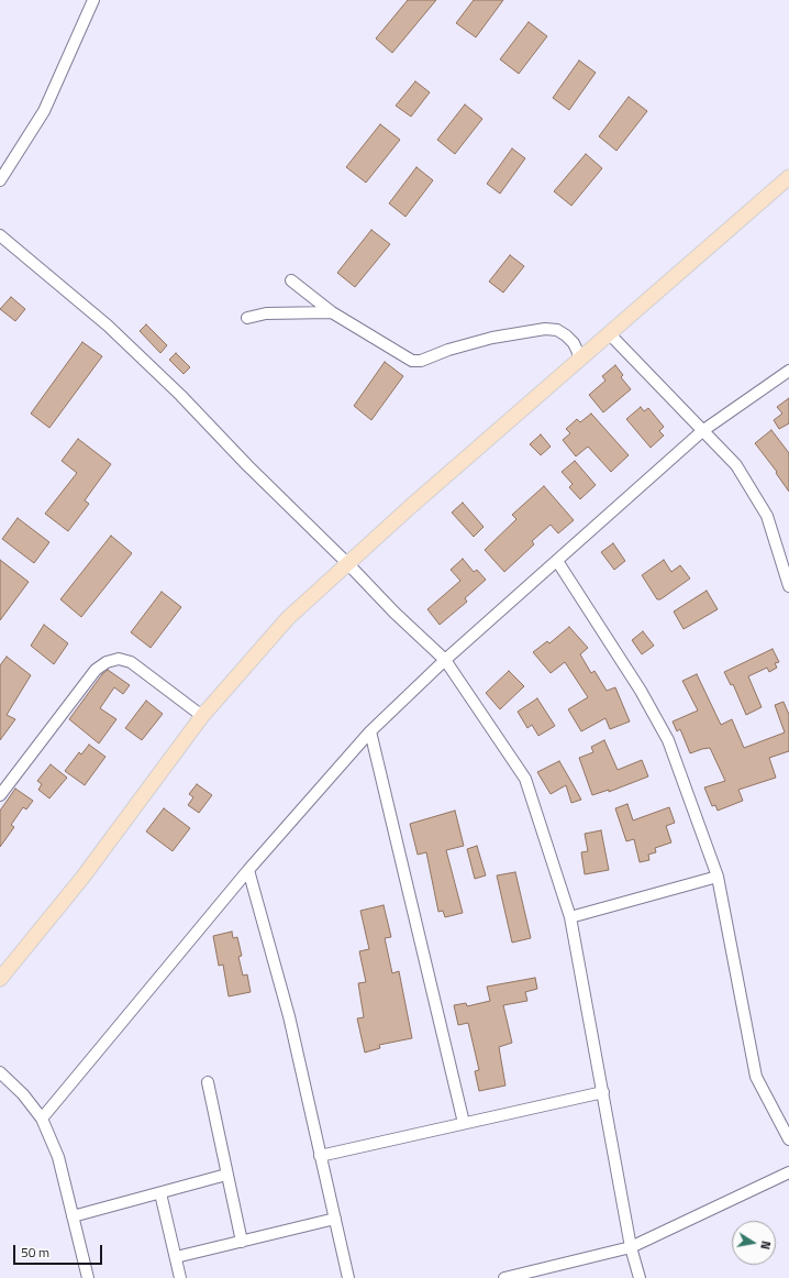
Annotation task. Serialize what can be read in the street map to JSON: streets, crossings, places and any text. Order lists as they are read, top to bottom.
{
  "scale_bar": "50 m",
  "north": "right"
}
